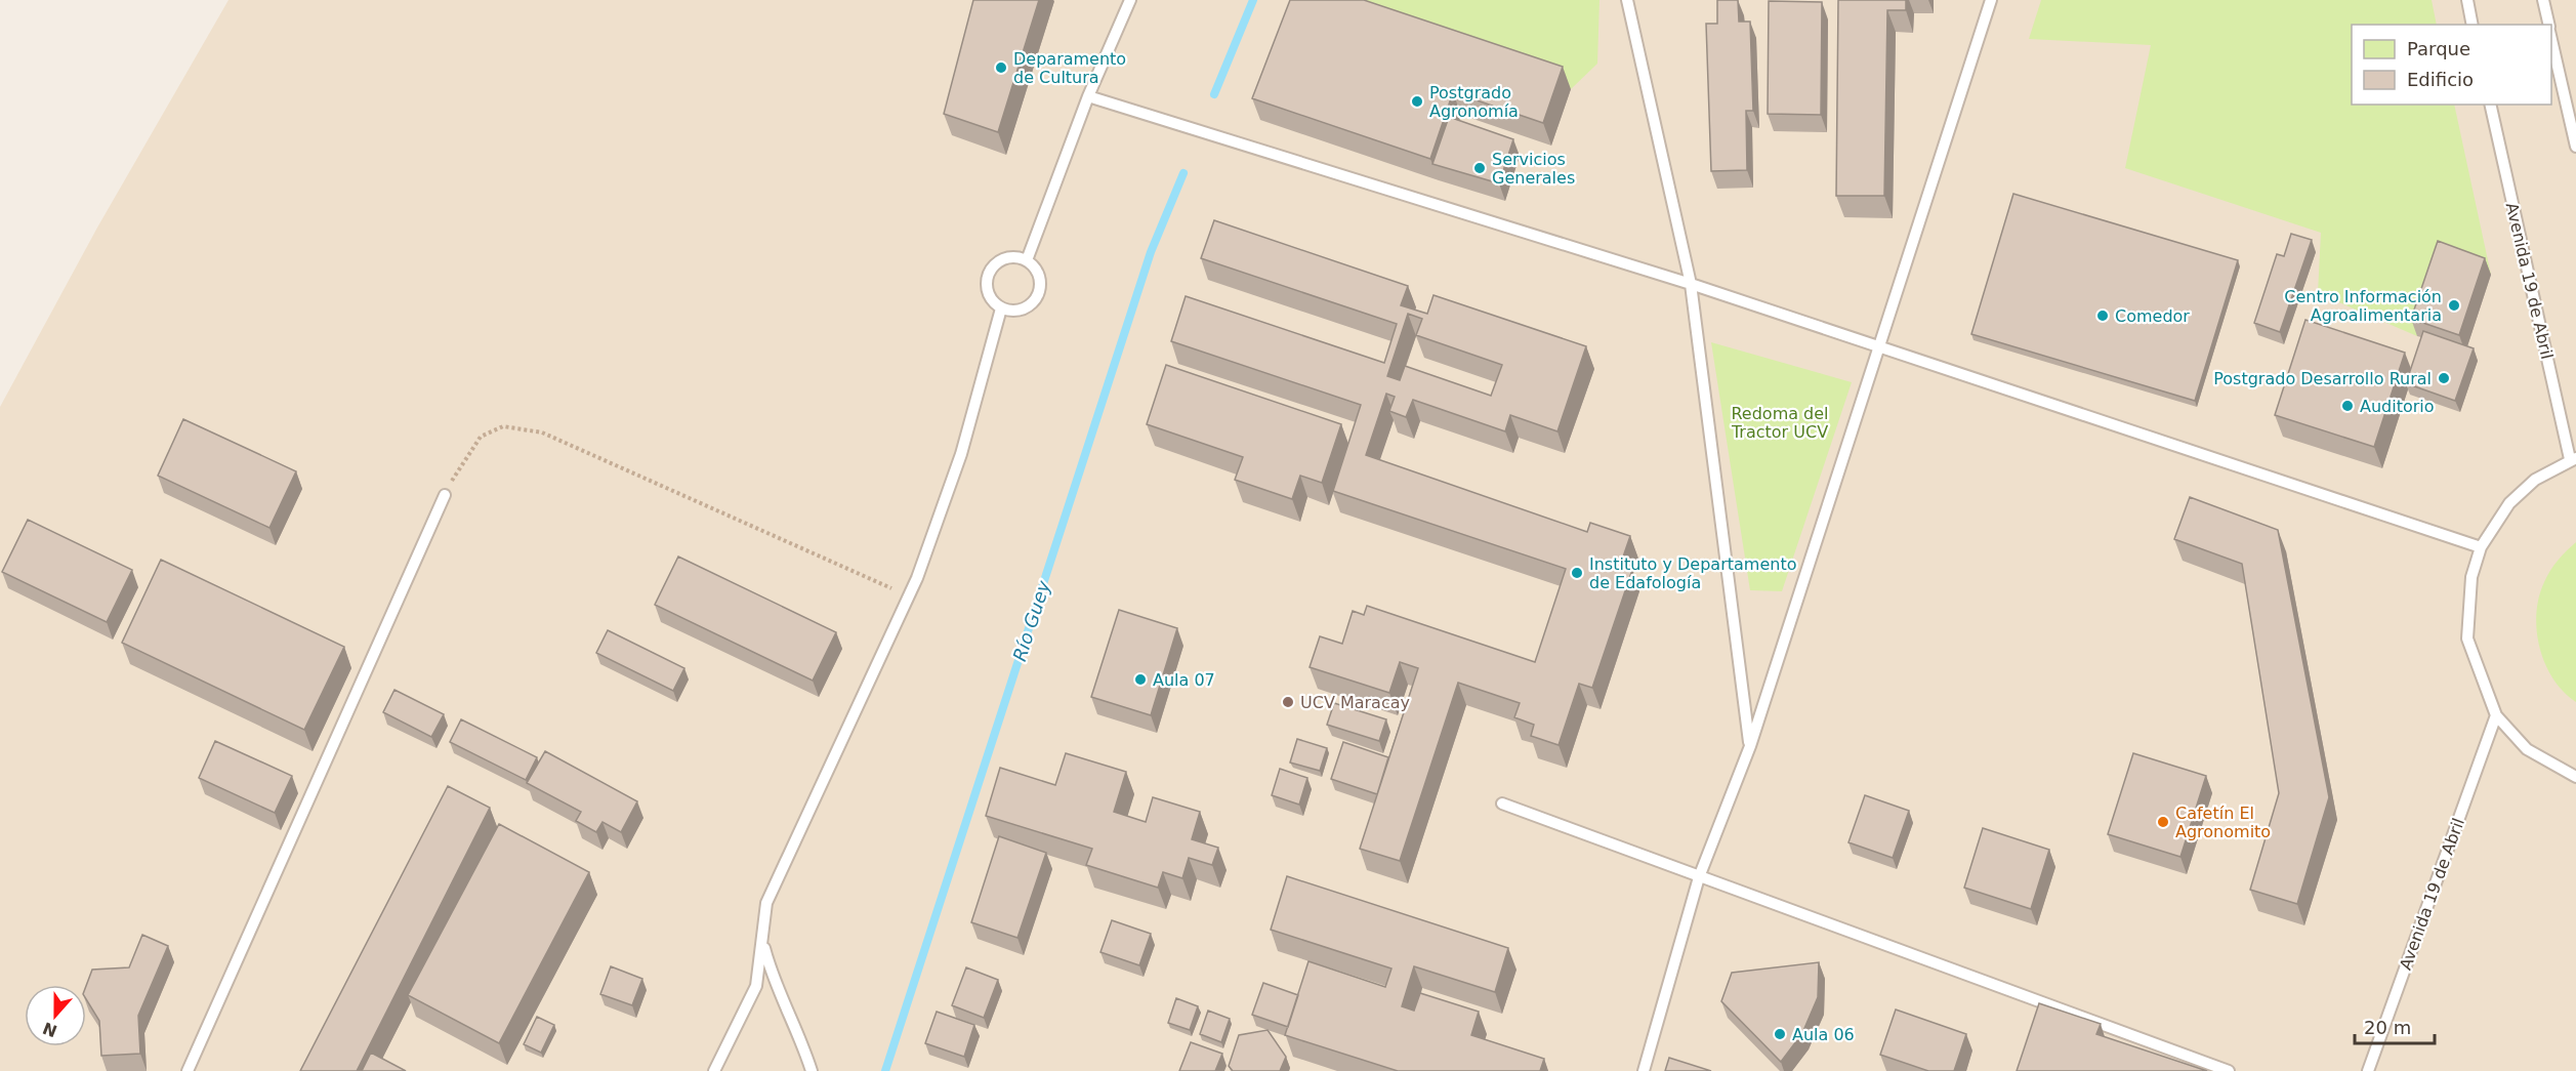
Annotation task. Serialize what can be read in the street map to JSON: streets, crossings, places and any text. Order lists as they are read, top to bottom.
{
  "streets": {
    "lane": ["Avenida 19 de Abril"]
  },
  "water": ["Río Guey"],
  "parks": ["Redoma del Tractor UCV"],
  "places": [
    "Deparamento de Cultura",
    "Postgrado Agronomía",
    "Servicios Generales",
    "Centro Información Agroalimentaria",
    "Comedor",
    "Postgrado Desarrollo Rural",
    "Auditorio",
    "Instituto y Departamento de Edafología",
    "Aula 07",
    "UCV Maracay",
    "Cafetín El Agronomito",
    "Aula 06"
  ],
  "legend": ["Parque", "Edificio"],
  "scale_bar": "20 m",
  "north": "bottom"
}
